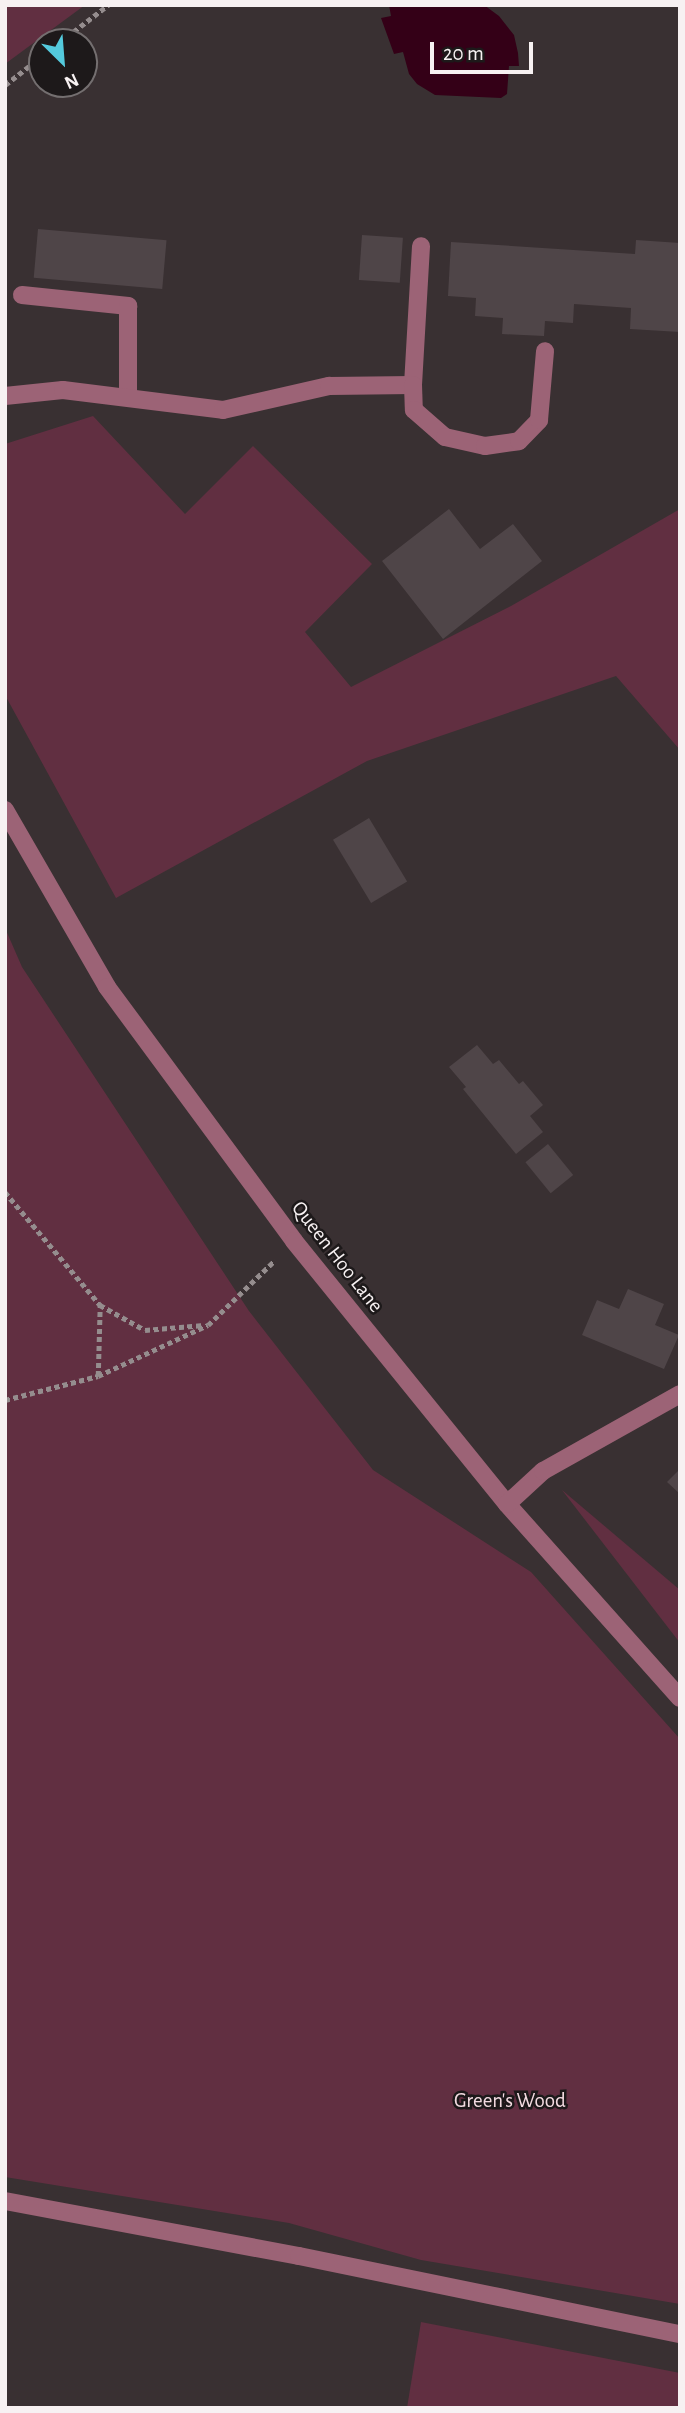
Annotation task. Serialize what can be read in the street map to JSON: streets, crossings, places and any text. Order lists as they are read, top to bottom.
{
  "streets": {
    "street": ["Queen Hoo Lane"]
  },
  "parks": ["Green's Wood"],
  "scale_bar": "20 m",
  "north": "bottom right"
}
